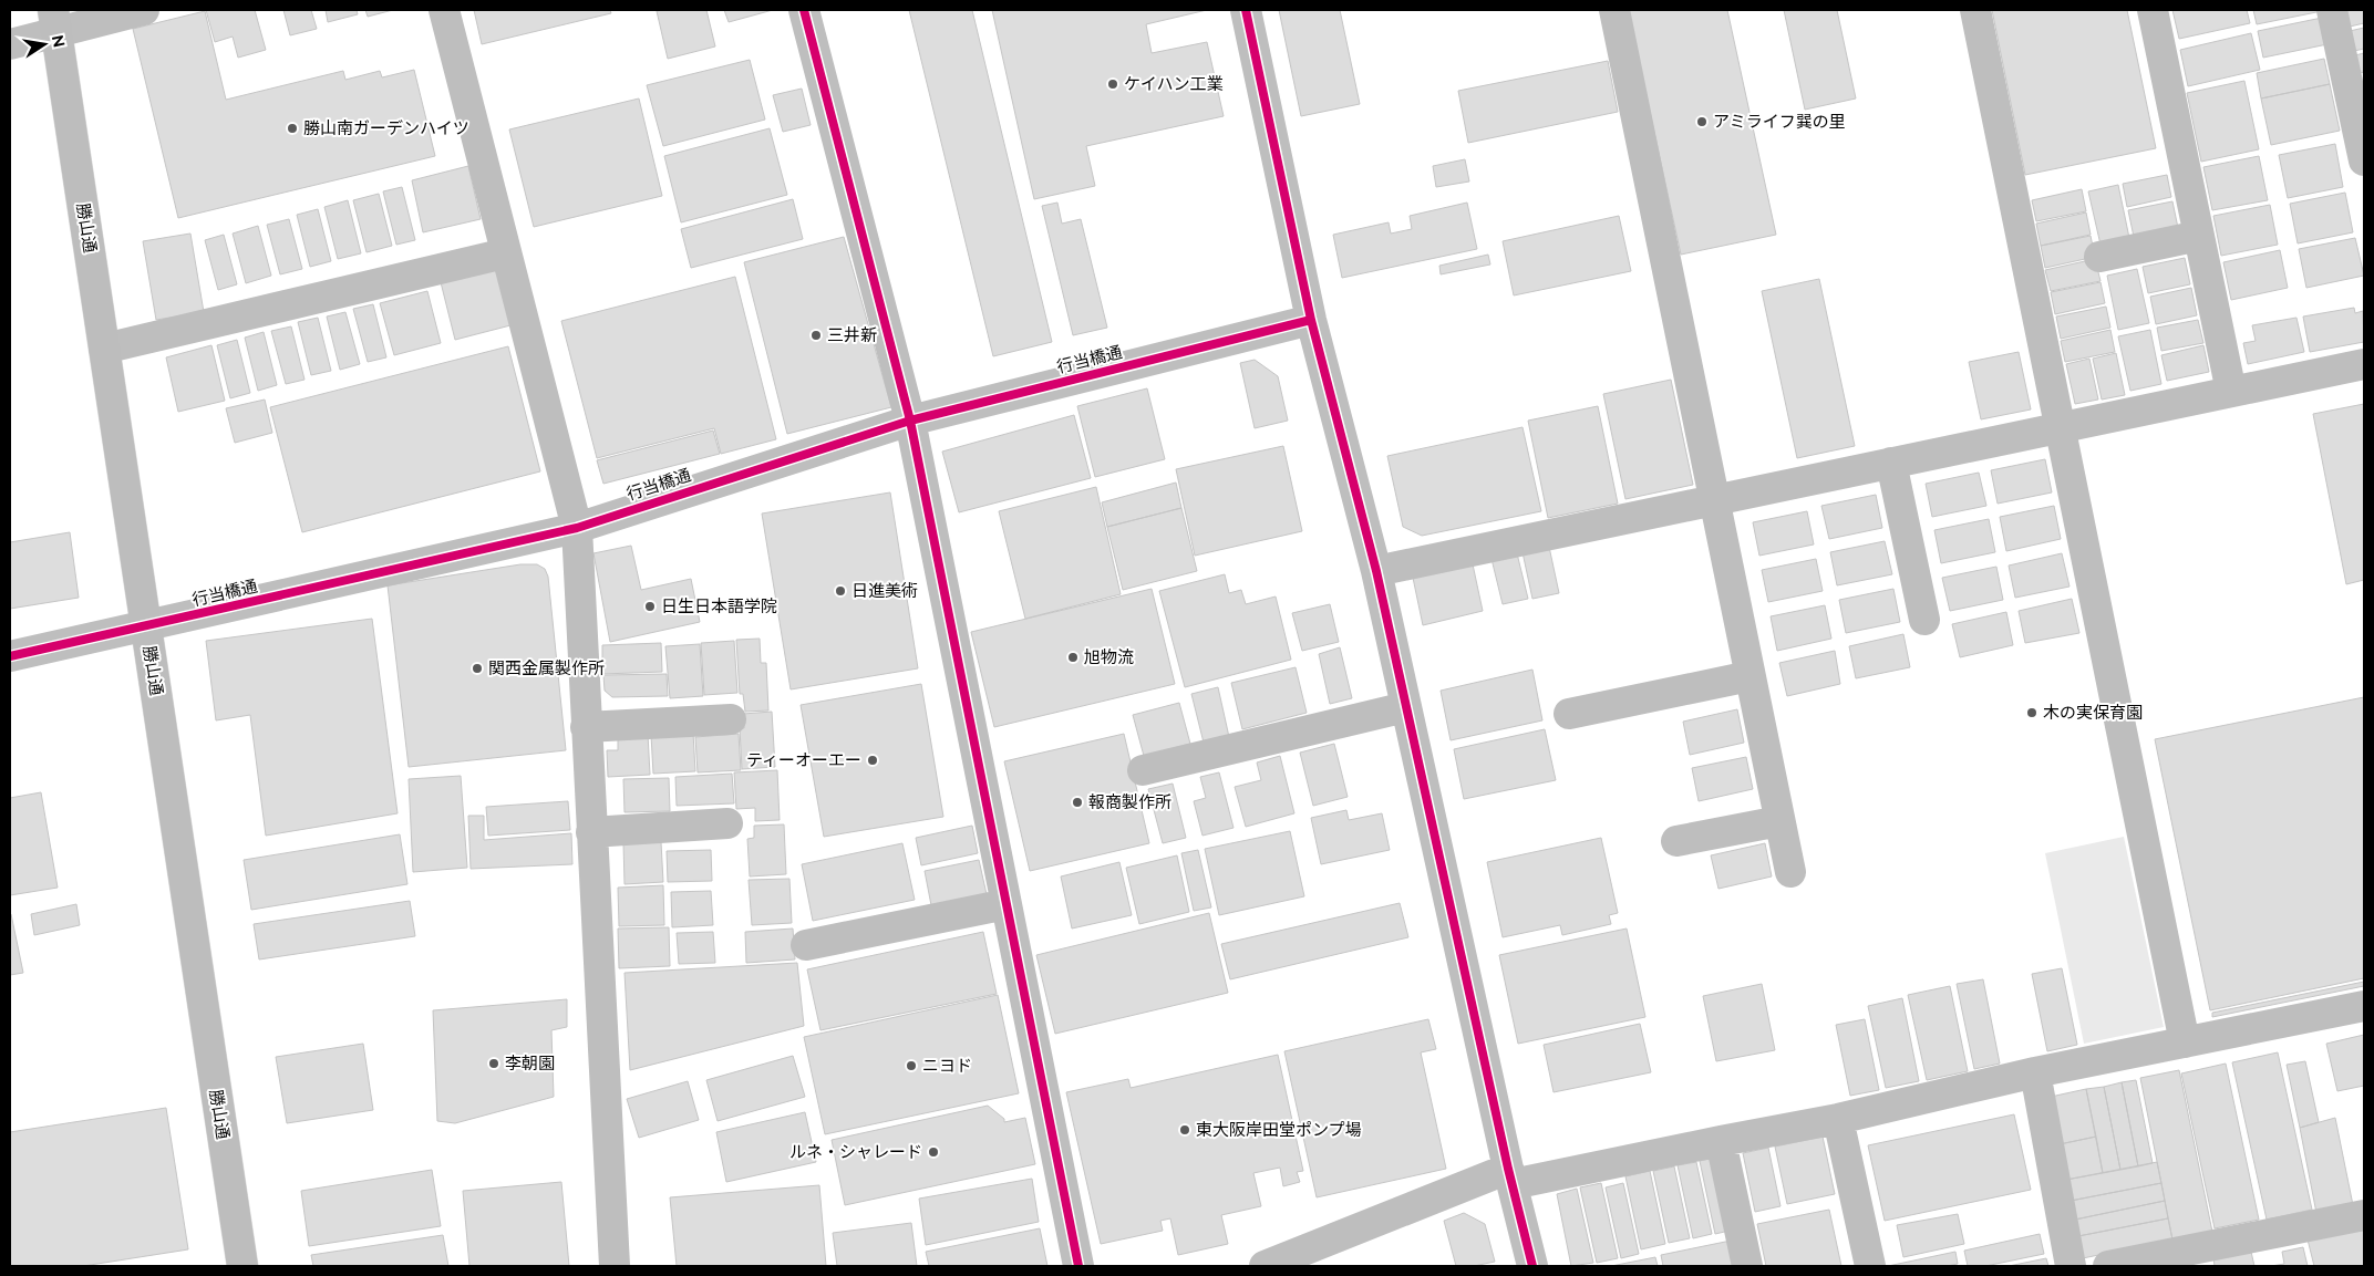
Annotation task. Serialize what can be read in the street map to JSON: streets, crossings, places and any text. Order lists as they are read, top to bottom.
{
  "streets": {
    "main road": ["勝山通"],
    "street": ["行当橋通"]
  },
  "crossings": [
    ["勝山通", "行当橋通"]
  ],
  "places": [
    "ケイハン工業",
    "アミライフ巽の里",
    "勝山南ガーデンハイツ",
    "三井新",
    "日進美術",
    "日生日本語学院",
    "旭物流",
    "関西金属製作所",
    "木の実保育園",
    "ティーオーエー",
    "報商製作所",
    "李朝園",
    "ニヨド",
    "東大阪岸田堂ポンプ場",
    "ルネ・シャレード"
  ],
  "north": "right"
}
